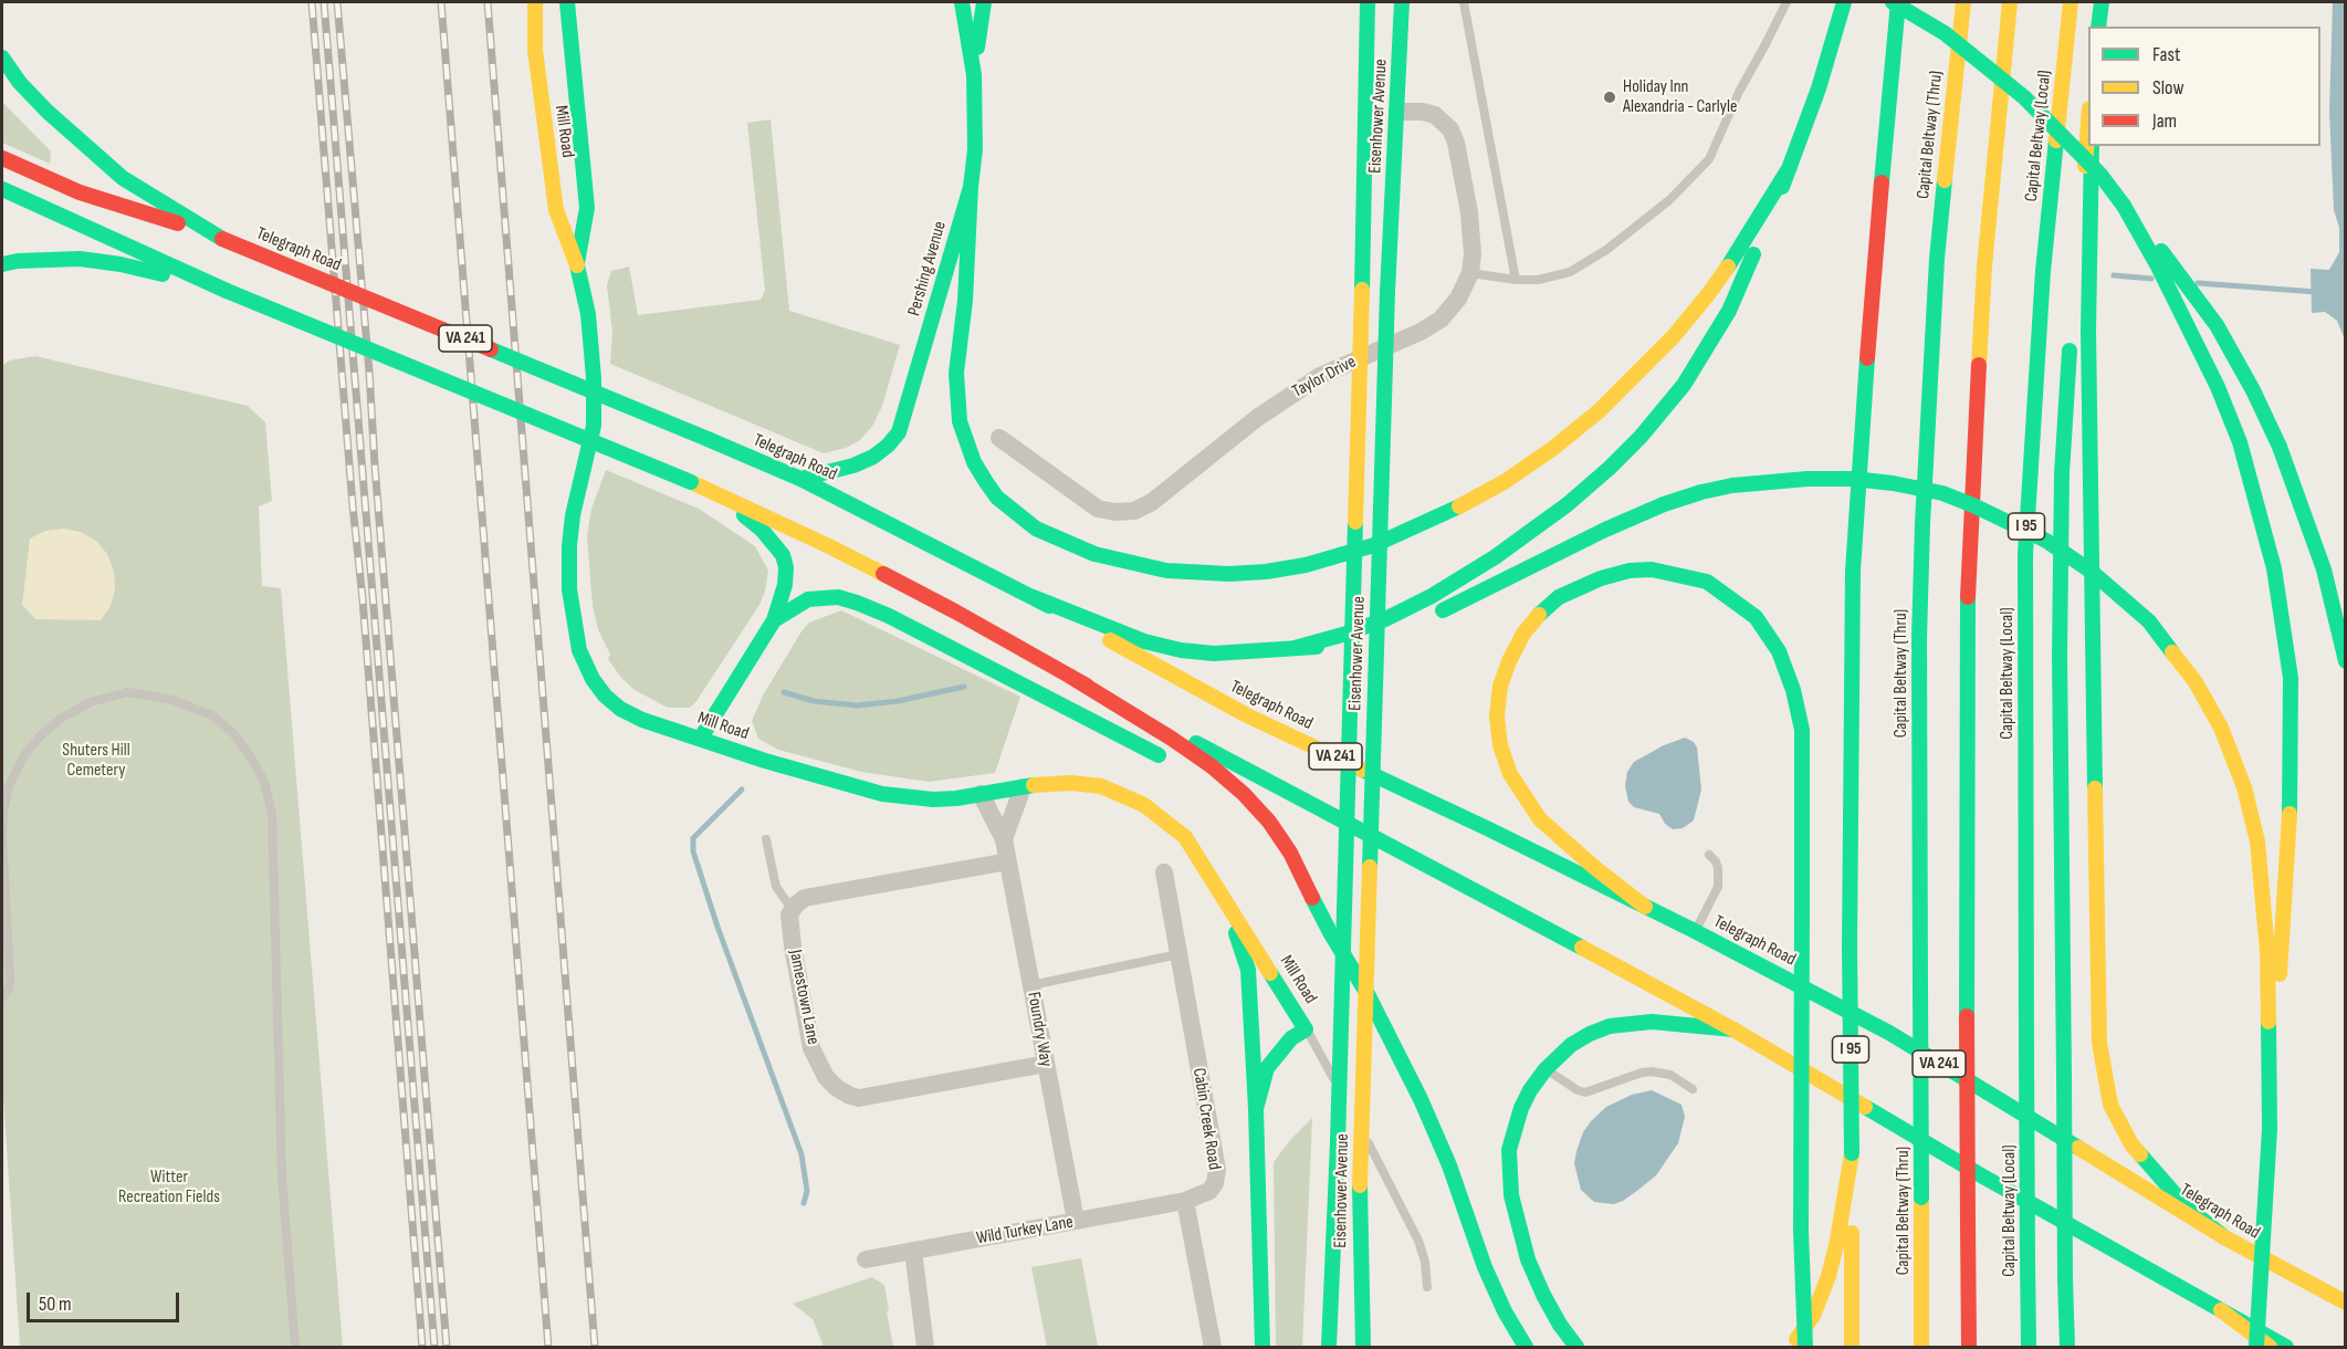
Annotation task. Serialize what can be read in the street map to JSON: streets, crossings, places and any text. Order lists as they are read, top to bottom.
{
  "streets": {
    "main road": [
      "Eisenhower Avenue",
      "Mill Road",
      "Capital Beltway (Thru)",
      "Capital Beltway (Local)",
      "Telegraph Road",
      "Pershing Avenue",
      "VA 241",
      "I 95"
    ],
    "street": [
      "Taylor Drive",
      "Jamestown Lane",
      "Foundry Way",
      "Cabin Creek Road",
      "Wild Turkey Lane"
    ]
  },
  "crossings": [
    ["Eisenhower Avenue", "Taylor Drive"],
    ["Mill Road", "Foundry Way"],
    ["Telegraph Road", "Pershing Avenue"],
    ["Jamestown Lane", "Foundry Way"],
    ["Foundry Way", "Wild Turkey Lane"],
    ["Cabin Creek Road", "Wild Turkey Lane"]
  ],
  "parks": ["Shuters Hill Cemetery", "Witter Recreation Fields"],
  "places": ["Holiday Inn Alexandria - Carlyle"],
  "legend": ["Fast", "Slow", "Jam"],
  "scale_bar": "50 m"
}
